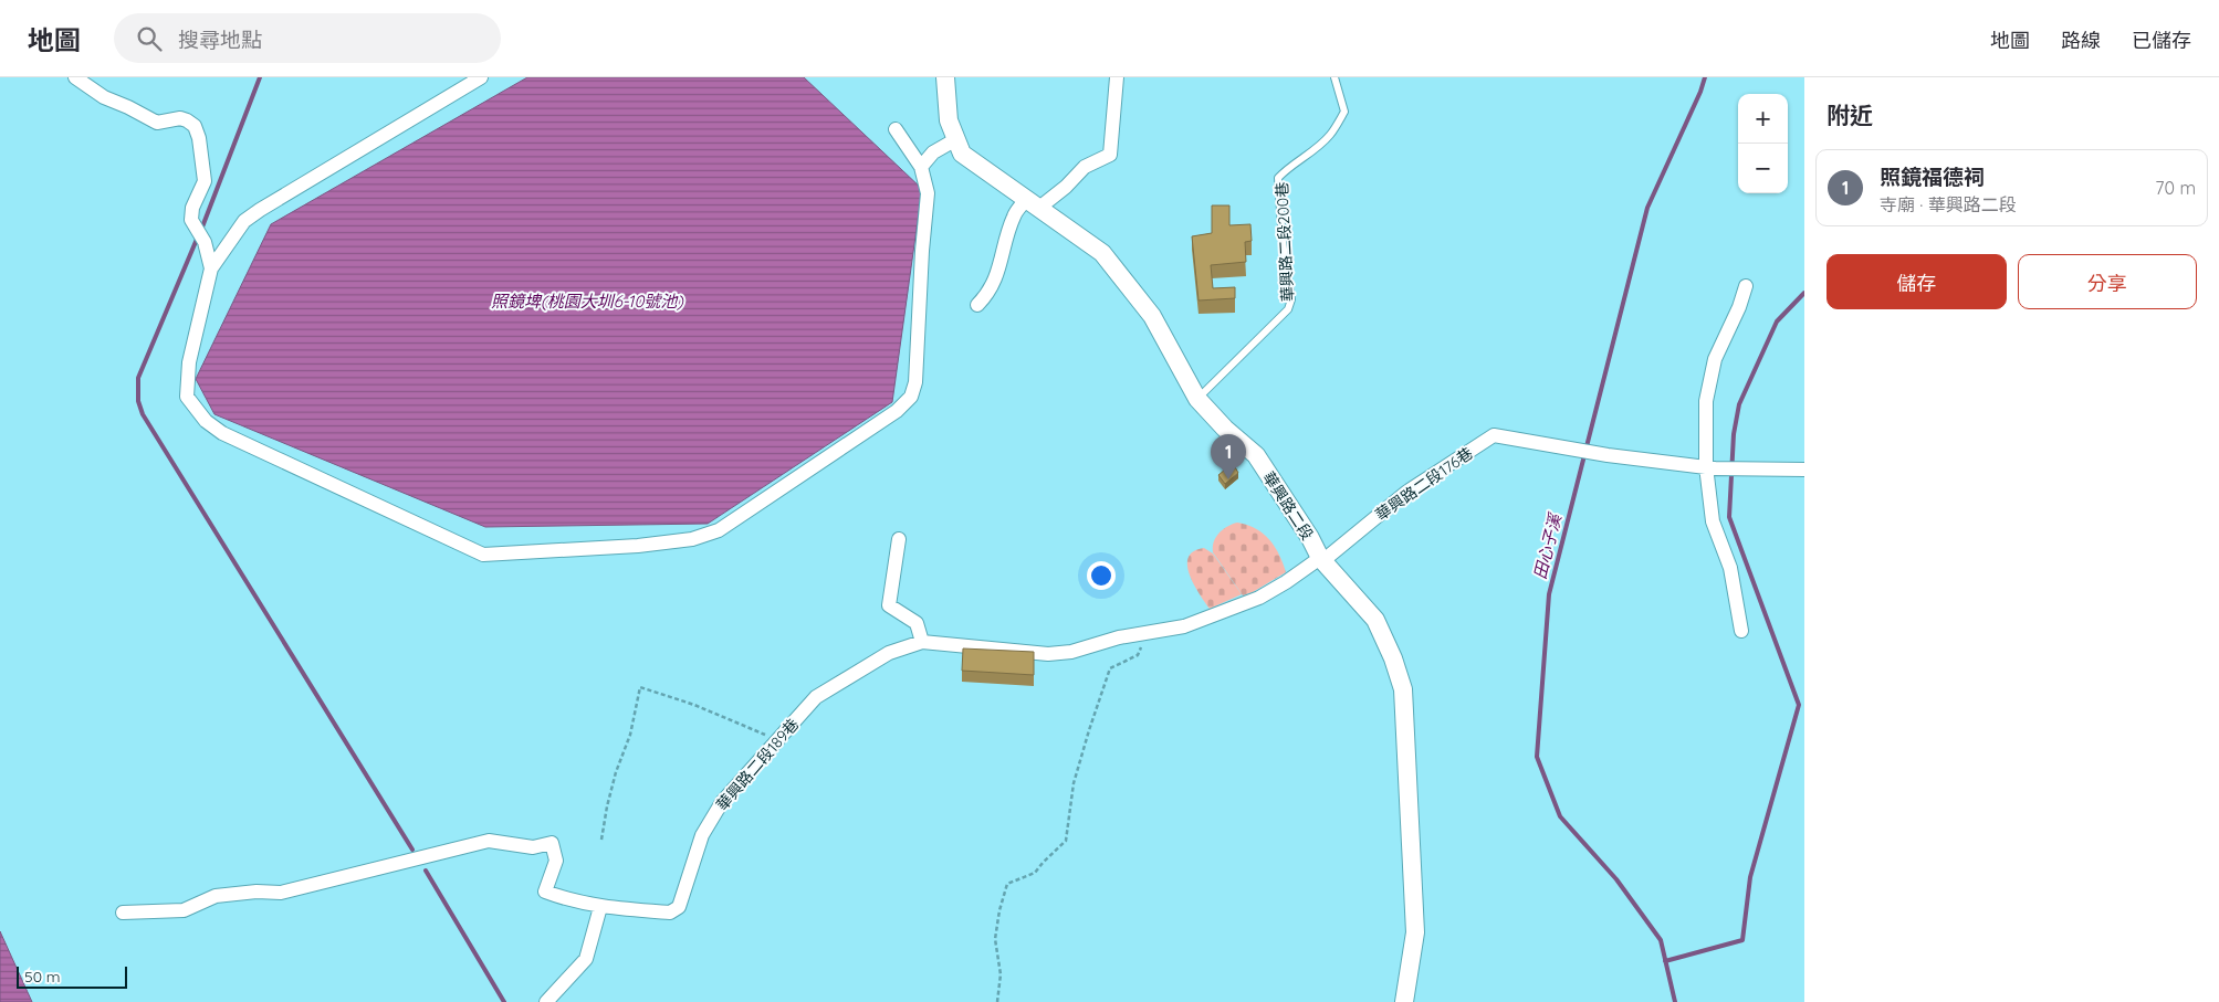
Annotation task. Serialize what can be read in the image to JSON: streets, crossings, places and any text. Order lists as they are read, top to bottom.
{
  "streets": {
    "street": ["華興路二段176巷", "華興路二段", "華興路二段189巷"],
    "lane": ["華興路二段200巷"]
  },
  "crossings": [
    ["華興路二段200巷", "華興路二段"],
    ["華興路二段176巷", "華興路二段"],
    ["華興路二段176巷", "華興路二段189巷"],
    ["華興路二段", "華興路二段189巷"]
  ],
  "water": ["照鏡埤(桃園大圳6-10號池)", "田心子溪"],
  "scale_bar": "50 m",
  "page": {
    "header": "地圖",
    "search": "搜尋地點",
    "nav": ["地圖", "路線", "已儲存"],
    "heading": "附近",
    "map_buttons": ["+", "−"],
    "list": [
      {
        "mark": "1",
        "name": "照鏡福德祠",
        "note": "寺廟 · 華興路二段",
        "value": "70 m"
      }
    ],
    "buttons": ["儲存", "分享"],
    "pins": "1",
    "scale": "50 m"
  }
}
